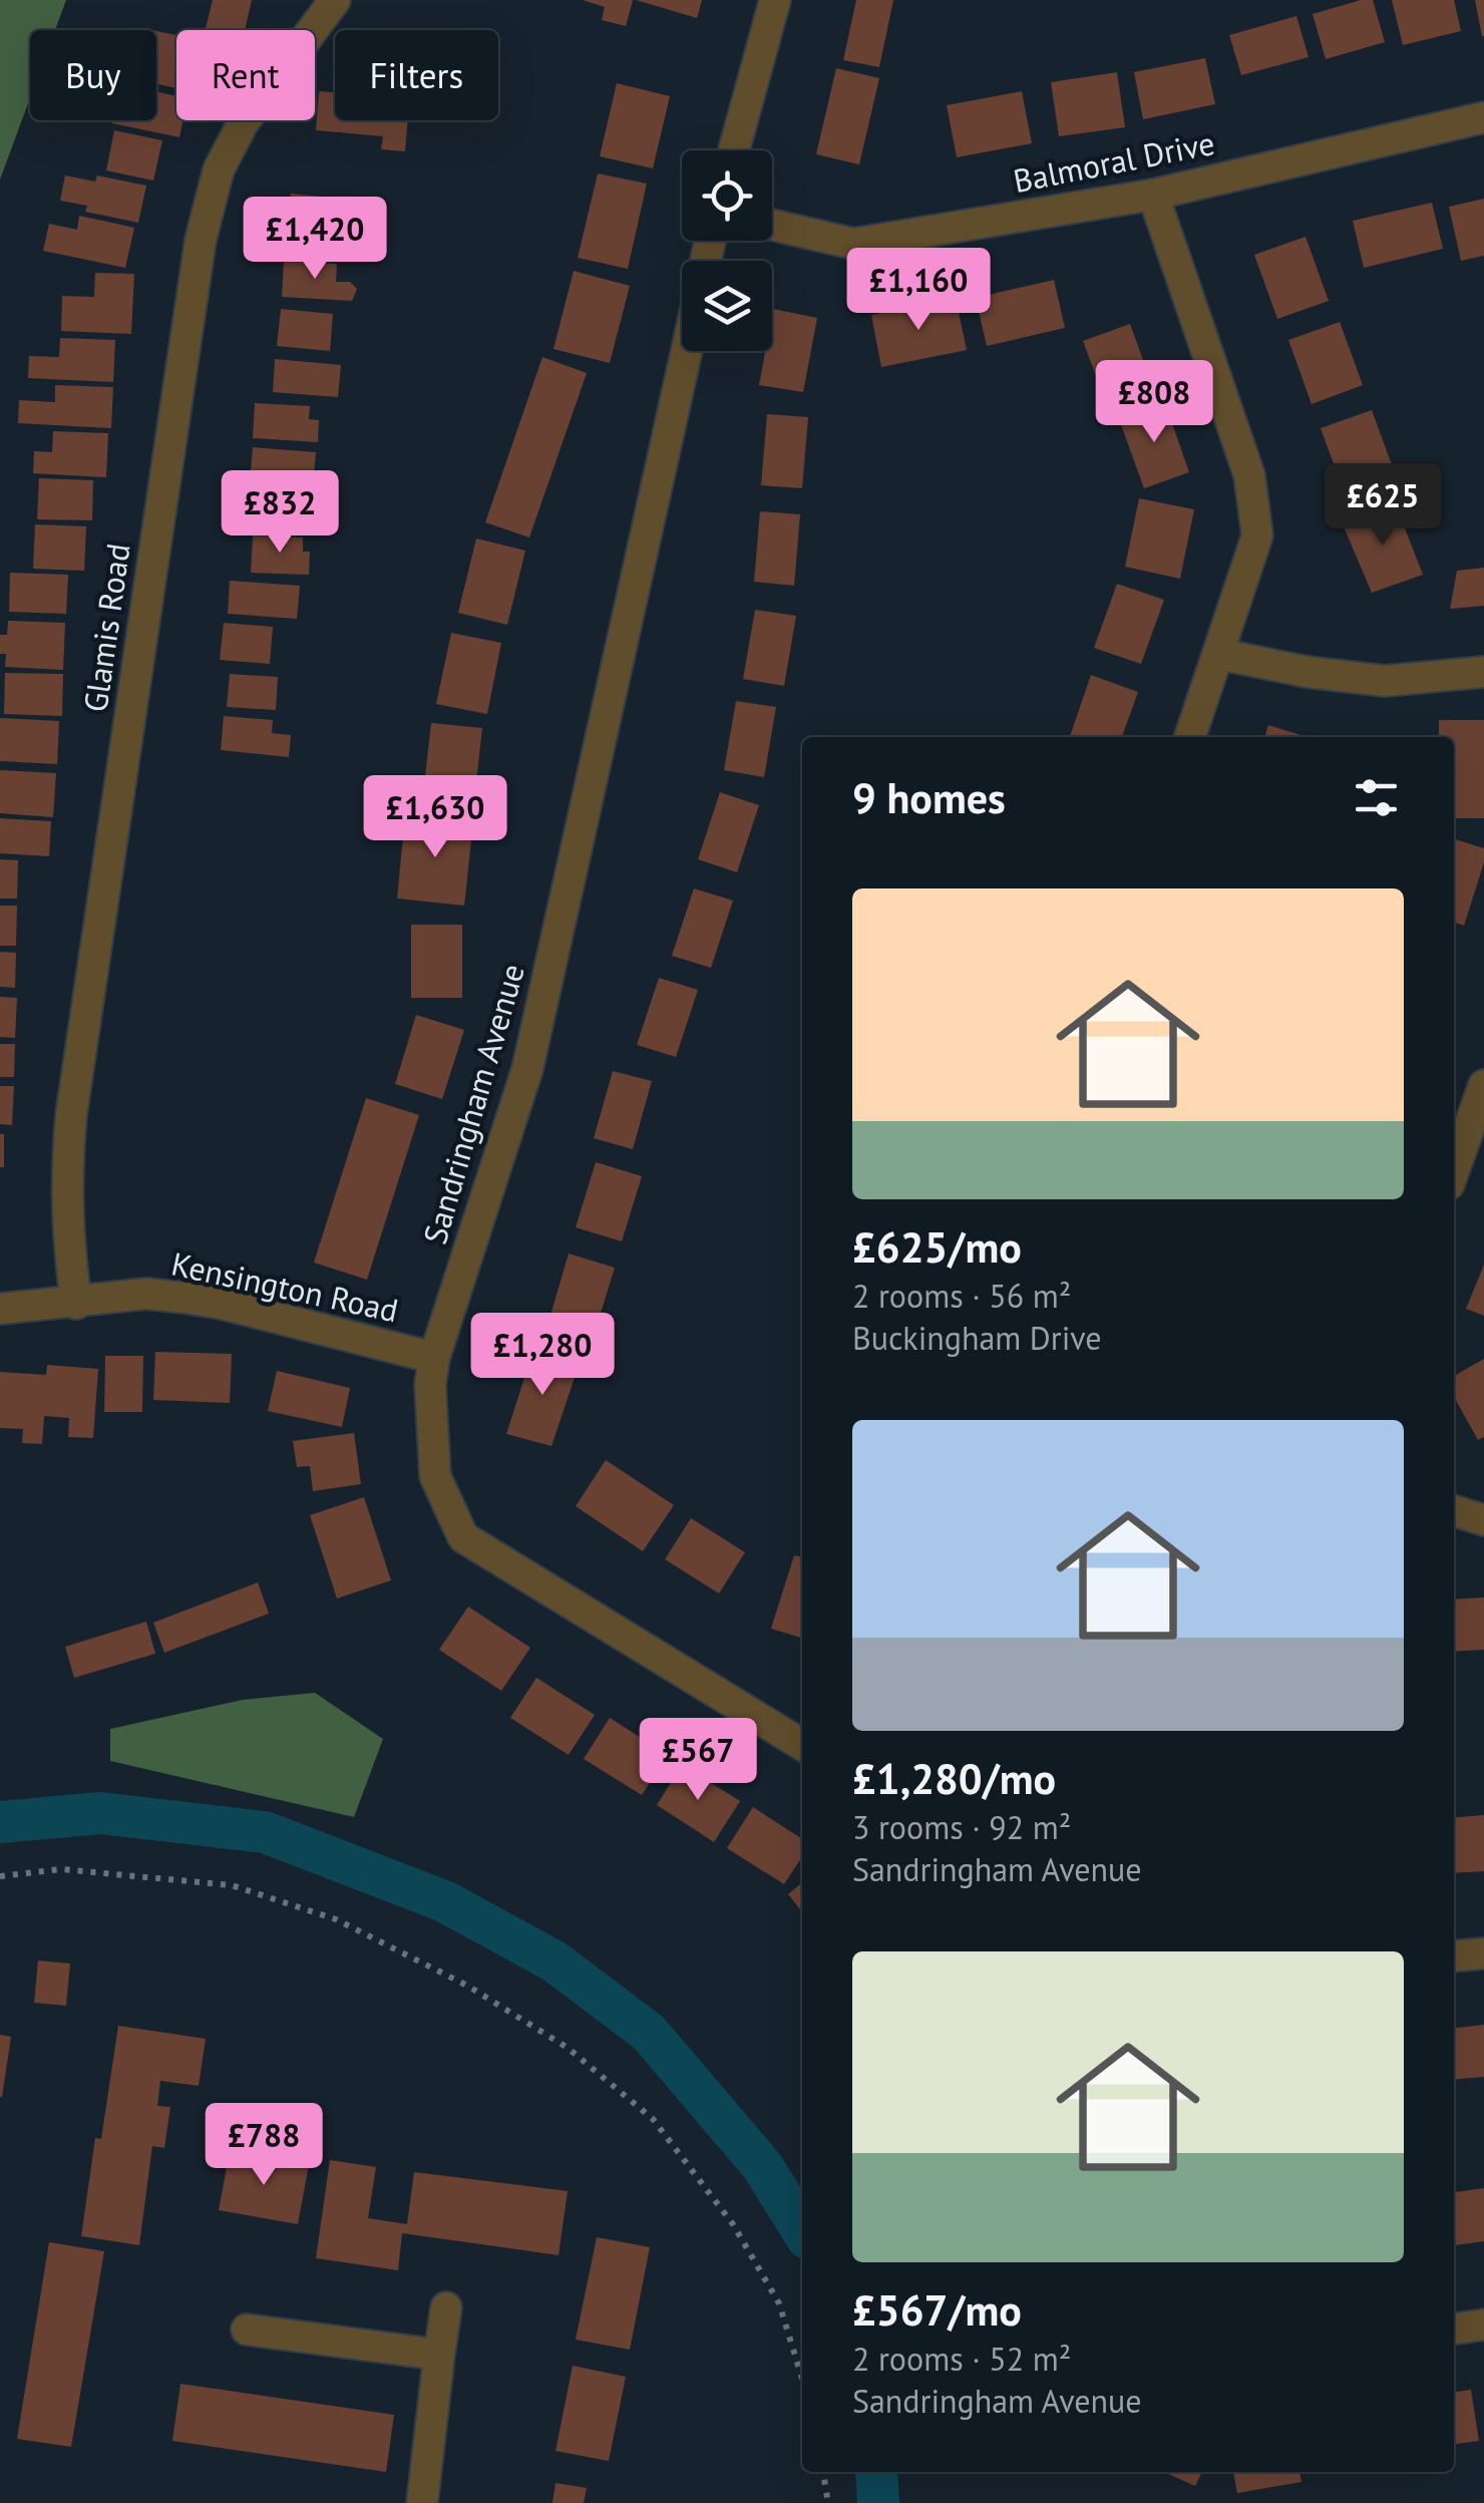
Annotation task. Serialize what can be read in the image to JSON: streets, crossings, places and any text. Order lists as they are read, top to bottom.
{
  "streets": {
    "street": [
      "Balmoral Drive",
      "Glamis Road",
      "Sandringham Avenue",
      "Kensington Road"
    ]
  },
  "crossings": [
    ["Glamis Road", "Kensington Road"],
    ["Sandringham Avenue", "Kensington Road"]
  ],
  "page": {
    "chip": ["Buy", "Rent", "Filters"],
    "price": [
      "£1,420",
      "£1,160",
      "£808",
      "£625",
      "£832",
      "£1,630",
      "£1,280",
      "£567",
      "£788"
    ],
    "heading": "9 homes",
    "list": [
      {
        "name": "£625/mo",
        "note": "2 rooms · 56 m² · Buckingham Drive"
      },
      {
        "name": "£1,280/mo",
        "note": "3 rooms · 92 m² · Sandringham Avenue"
      },
      {
        "name": "£567/mo",
        "note": "2 rooms · 52 m² · Sandringham Avenue"
      }
    ]
  }
}
